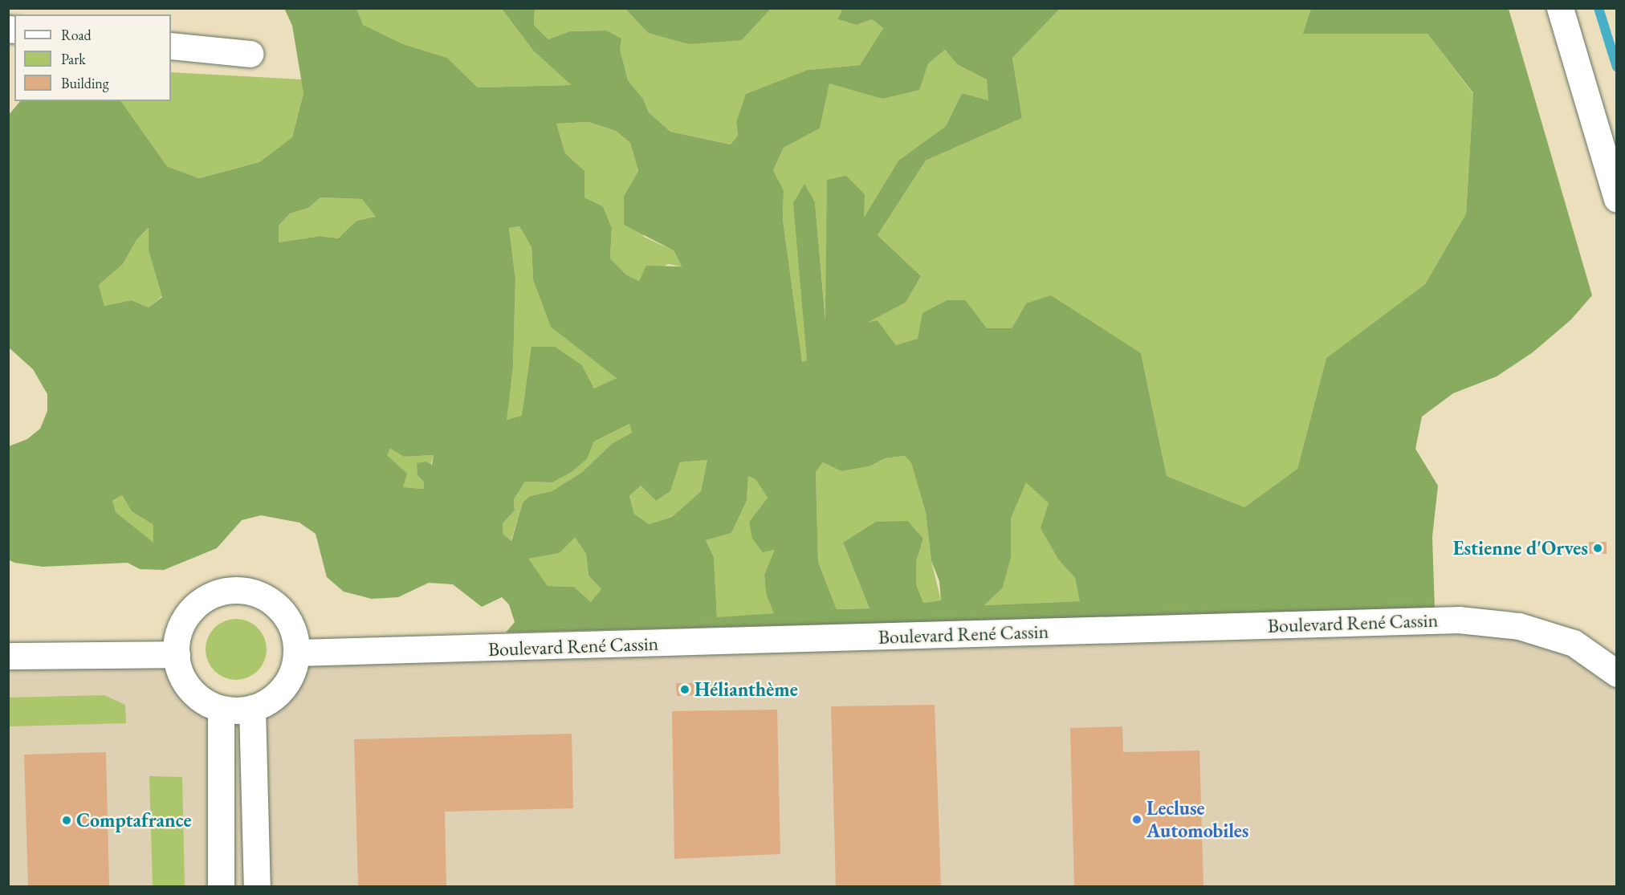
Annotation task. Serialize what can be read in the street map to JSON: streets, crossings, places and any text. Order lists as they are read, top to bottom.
{
  "streets": {
    "street": ["Boulevard René Cassin"]
  },
  "places": [
    "Estienne d'Orves",
    "Hélianthème",
    "Lecluse Automobiles",
    "Comptafrance"
  ],
  "legend": ["Road", "Park", "Building"]
}
